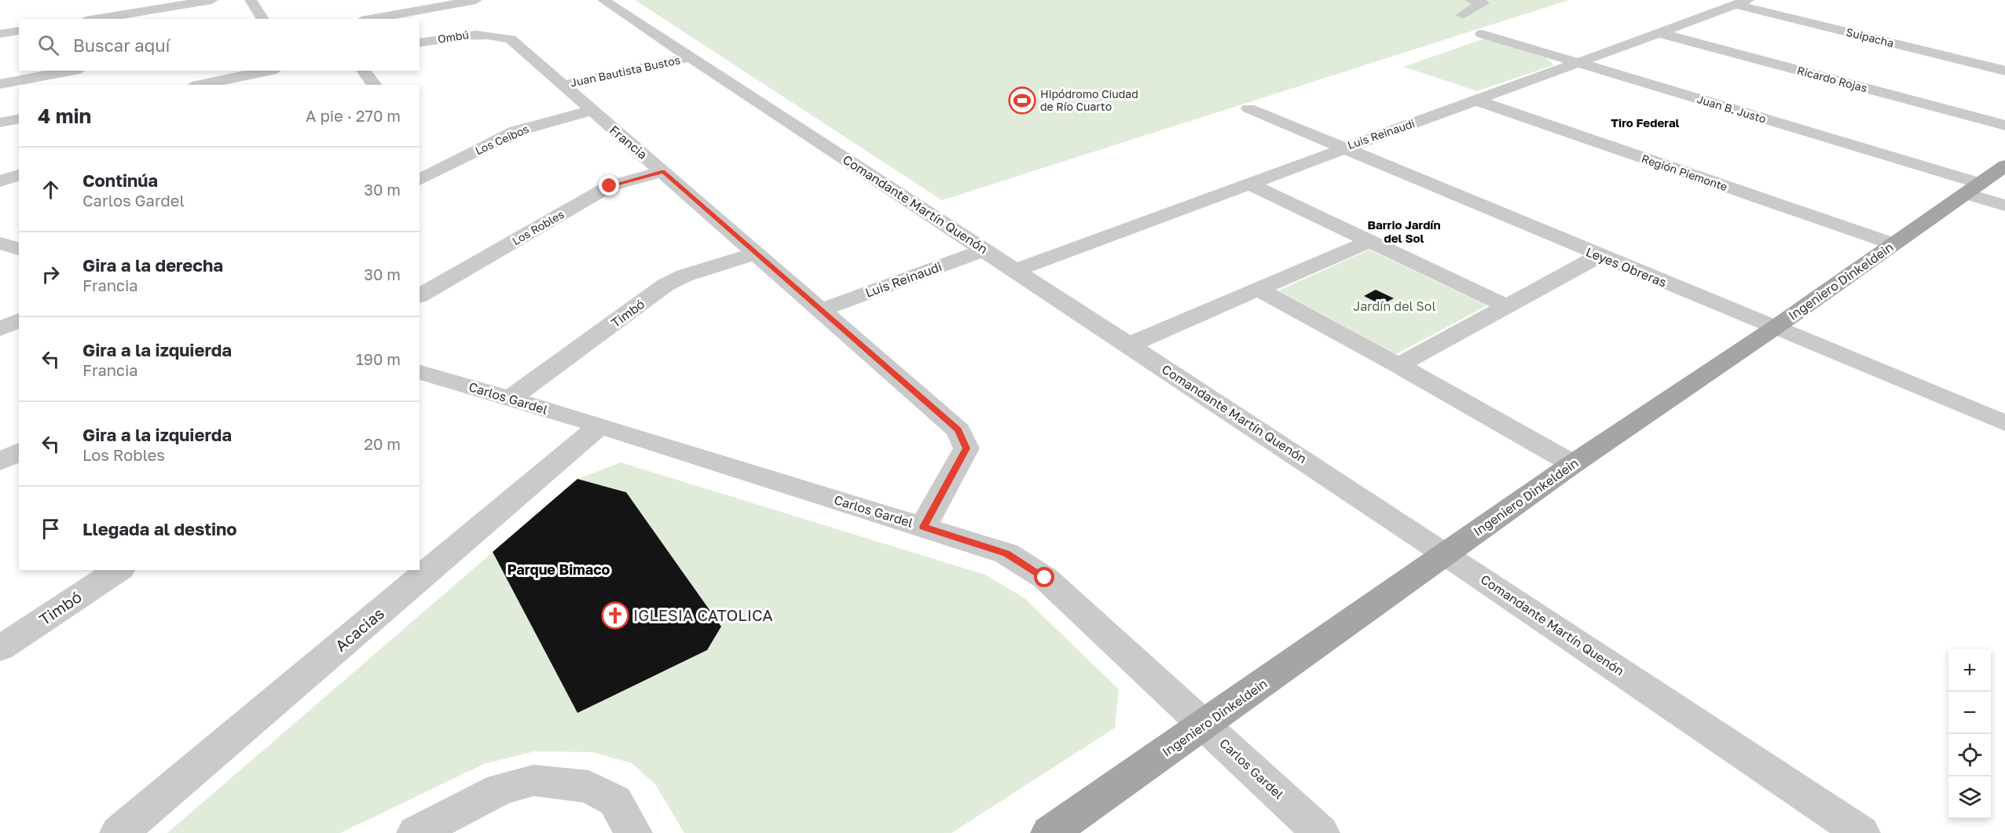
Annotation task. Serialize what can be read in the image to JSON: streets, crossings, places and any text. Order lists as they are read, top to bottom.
{
  "streets": {
    "main road": ["Ingeniero Dinkeldein"],
    "street": [
      "Ombú",
      "Suipacha",
      "Juan Bautista Bustos",
      "Ricardo Rojas",
      "Juan B. Justo",
      "Luis Reinaudi",
      "Los Ceibos",
      "Francia",
      "Región Piemonte",
      "Comandante Martín Quenón",
      "Los Robles",
      "Leyes Obreras",
      "Timbó",
      "Carlos Gardel",
      "Acacias"
    ]
  },
  "crossings": [
    ["Ombú", "Francia"],
    ["Suipacha", "Luis Reinaudi"],
    ["Juan Bautista Bustos", "Francia"],
    ["Juan Bautista Bustos", "Comandante Martín Quenón"],
    ["Ricardo Rojas", "Luis Reinaudi"],
    ["Juan B. Justo", "Luis Reinaudi"],
    ["Juan B. Justo", "Ingeniero Dinkeldein"],
    ["Luis Reinaudi", "Francia"],
    ["Luis Reinaudi", "Región Piemonte"],
    ["Luis Reinaudi", "Comandante Martín Quenón"],
    ["Luis Reinaudi", "Leyes Obreras"],
    ["Los Ceibos", "Francia"],
    ["Francia", "Los Robles"],
    ["Francia", "Timbó"],
    ["Francia", "Carlos Gardel"],
    ["Región Piemonte", "Ingeniero Dinkeldein"],
    ["Comandante Martín Quenón", "Ingeniero Dinkeldein"],
    ["Leyes Obreras", "Ingeniero Dinkeldein"],
    ["Ingeniero Dinkeldein", "Carlos Gardel"],
    ["Timbó", "Carlos Gardel"],
    ["Carlos Gardel", "Acacias"]
  ],
  "districts": ["Tiro Federal", "Barrio Jardín del Sol", "Parque Bimaco"],
  "parks": ["Jardín del Sol"],
  "places": {
    "sports": ["Hipódromo Ciudad de Río Cuarto"],
    "church": ["IGLESIA CATOLICA"]
  },
  "page": {
    "search": "Buscar aquí",
    "heading": ["4 min", "A pie · 270 m"],
    "list": [
      ["Continúa", "Carlos Gardel", "30 m"],
      ["Gira a la derecha", "Francia", "30 m"],
      ["Gira a la izquierda", "Francia", "190 m"],
      ["Gira a la izquierda", "Los Robles", "20 m"],
      "Llegada al destino"
    ],
    "map_buttons": ["+", "−"]
  }
}
